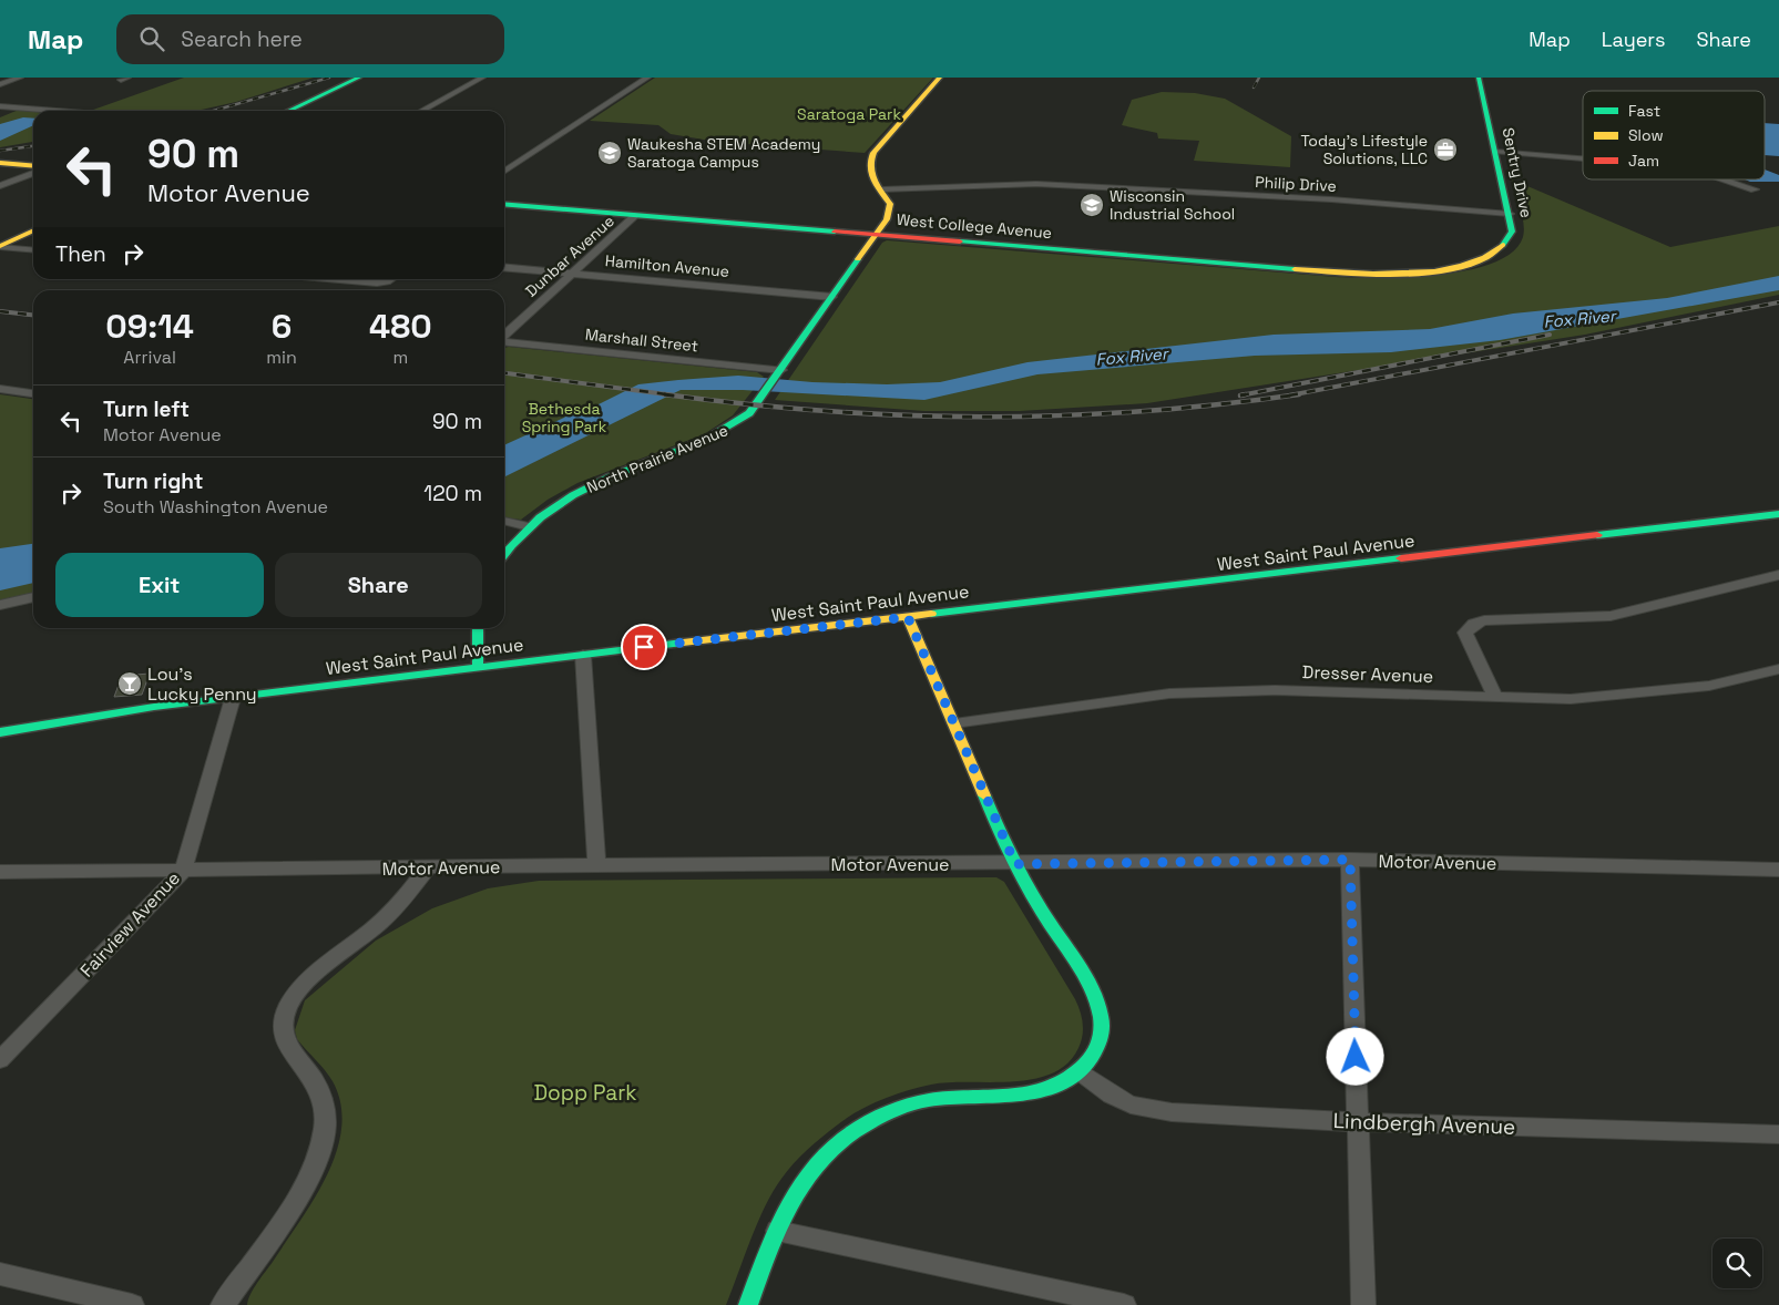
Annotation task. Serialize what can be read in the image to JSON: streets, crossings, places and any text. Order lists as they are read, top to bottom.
{
  "streets": {
    "street": [
      "Sentry Drive",
      "Philip Drive",
      "West College Avenue",
      "Dunbar Avenue",
      "Hamilton Avenue",
      "Marshall Street",
      "North Prairie Avenue",
      "West Saint Paul Avenue",
      "Dresser Avenue",
      "Motor Avenue",
      "Fairview Avenue",
      "Lindbergh Avenue"
    ]
  },
  "crossings": [
    ["Sentry Drive", "Philip Drive"],
    ["Sentry Drive", "West College Avenue"],
    ["Philip Drive", "North Prairie Avenue"],
    ["West College Avenue", "Dunbar Avenue"],
    ["West College Avenue", "North Prairie Avenue"],
    ["Dunbar Avenue", "Hamilton Avenue"],
    ["Hamilton Avenue", "North Prairie Avenue"],
    ["Marshall Street", "North Prairie Avenue"],
    ["West Saint Paul Avenue", "Fairview Avenue"],
    ["Motor Avenue", "Fairview Avenue"]
  ],
  "water": ["Fox River"],
  "parks": ["Saratoga Park", "Bethesda Spring Park", "Dopp Park"],
  "places": {
    "office": ["Today's Lifestyle Solutions, LLC"],
    "school or university": ["Waukesha STEM Academy Saratoga Campus", "Wisconsin Industrial School"],
    "bar": ["Lou's Lucky Penny"]
  },
  "legend": ["Fast", "Slow", "Jam"],
  "page": {
    "header": "Map",
    "search": "Search here",
    "nav": ["Map", "Layers", "Share"],
    "turn": ["90 m", "Motor Avenue"],
    "then": "Then",
    "eta": [
      "09:14",
      "Arrival",
      "6",
      "min",
      "480",
      "m"
    ],
    "list": [
      {
        "name": "Turn left",
        "note": "Motor Avenue",
        "value": "90 m"
      },
      {
        "name": "Turn right",
        "note": "South Washington Avenue",
        "value": "120 m"
      }
    ],
    "buttons": ["Exit", "Share"]
  }
}
